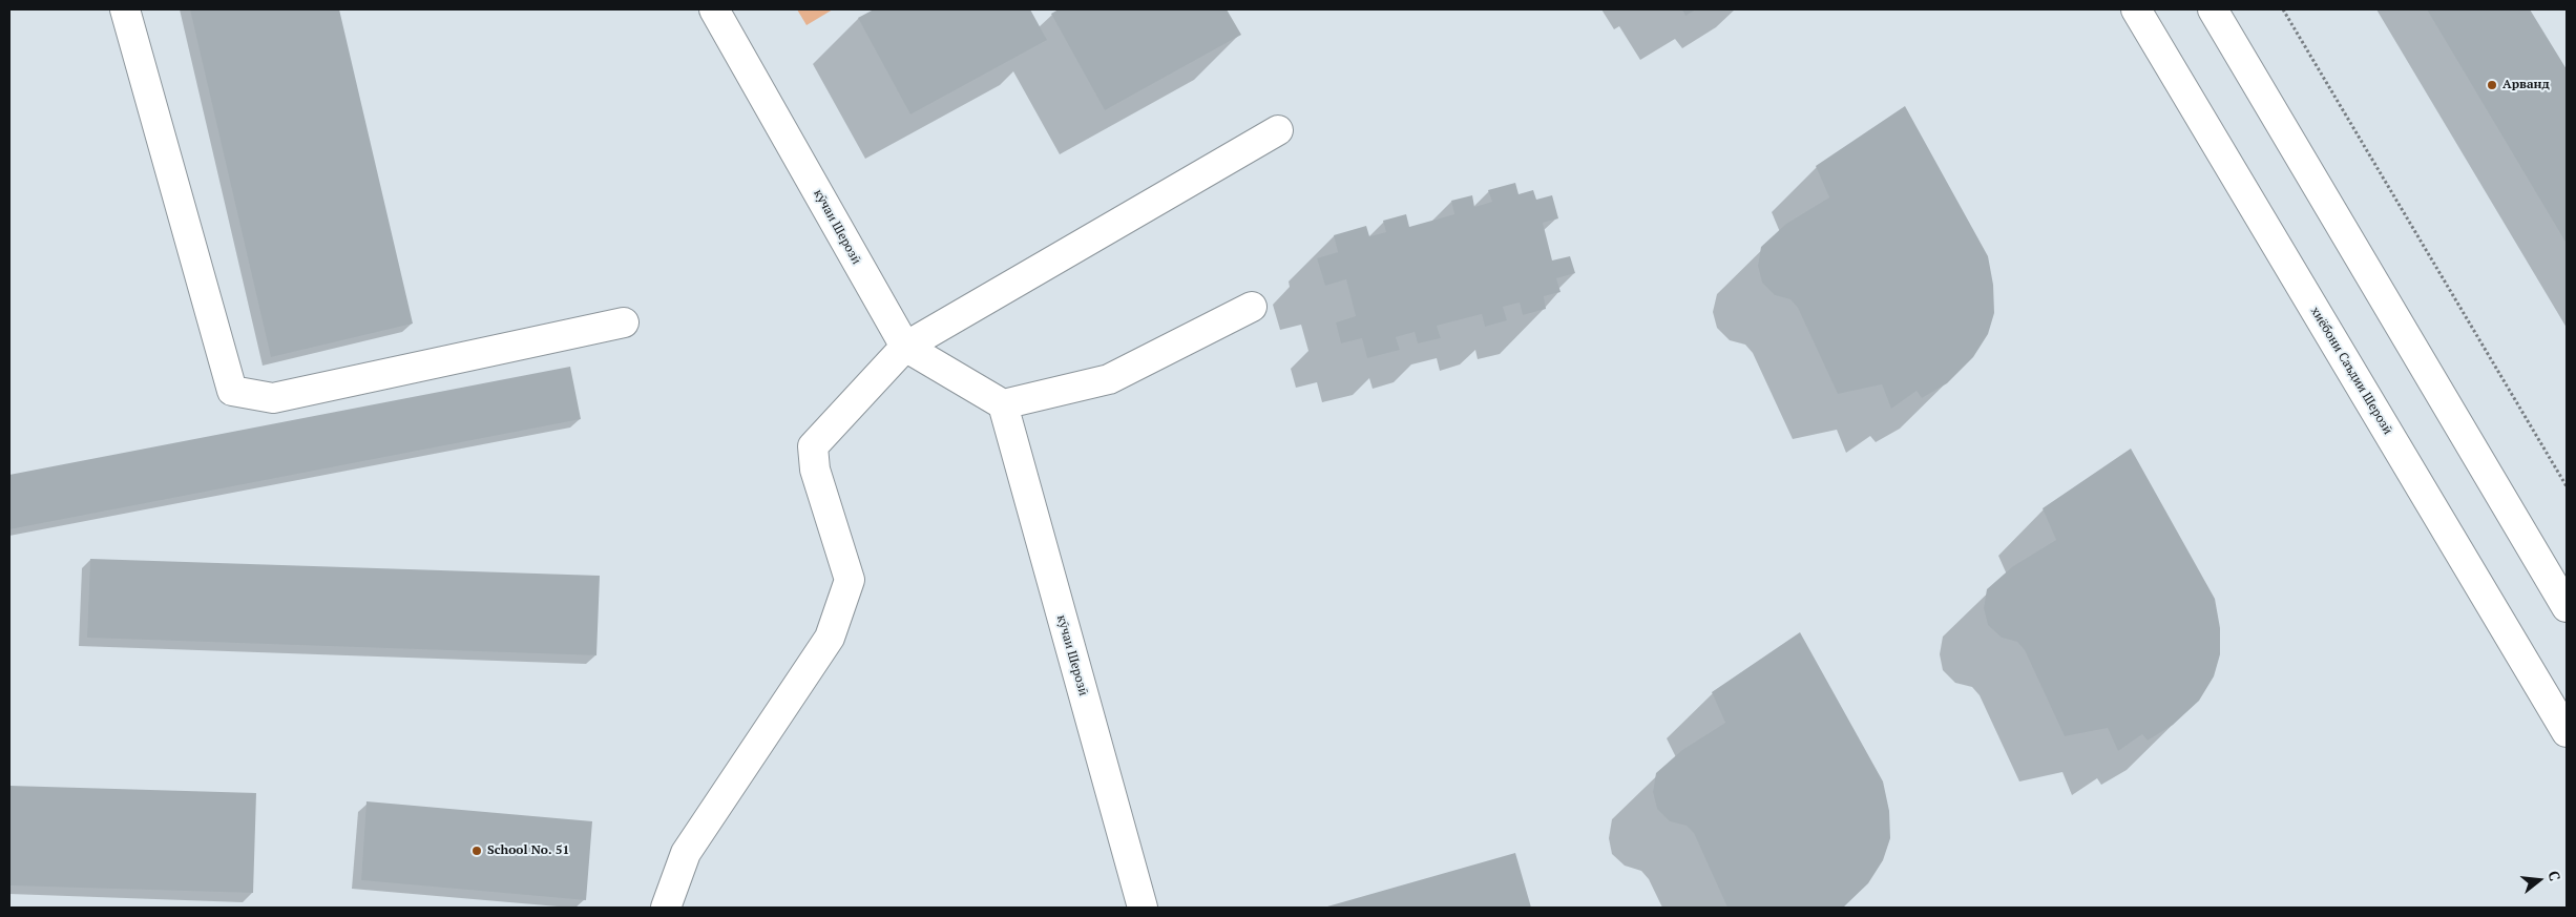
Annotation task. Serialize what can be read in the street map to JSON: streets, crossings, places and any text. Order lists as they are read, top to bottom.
{
  "streets": {
    "main road": ["кӯчаи Шерозӣ", "хиёбони Саъдии Шерозӣ"]
  },
  "places": ["Арванд", "School No. 51"],
  "north": "right"
}
